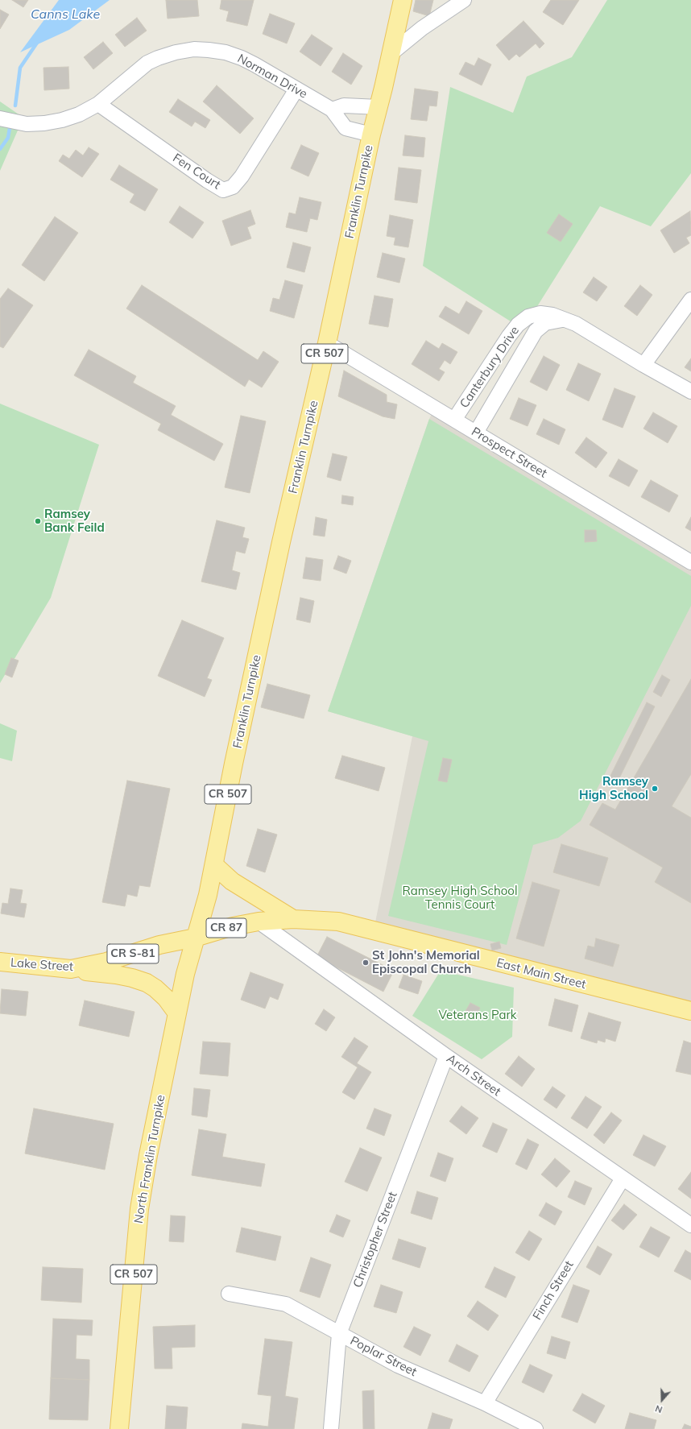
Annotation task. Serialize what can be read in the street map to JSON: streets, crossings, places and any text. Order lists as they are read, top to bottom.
{
  "streets": {
    "main road": [
      "Franklin Turnpike",
      "CR 507",
      "CR 87",
      "CR S-81",
      "Lake Street",
      "East Main Street",
      "North Franklin Turnpike"
    ],
    "street": [
      "Norman Drive",
      "Fen Court",
      "Canterbury Drive",
      "Prospect Street",
      "Arch Street",
      "Christopher Street",
      "Finch Street",
      "Poplar Street"
    ]
  },
  "crossings": [
    ["Norman Drive", "Fen Court"],
    ["Norman Drive", "Franklin Turnpike"],
    ["Franklin Turnpike", "Prospect Street"],
    ["Franklin Turnpike", "North Franklin Turnpike"],
    ["Canterbury Drive", "Prospect Street"],
    ["CR 87", "Lake Street"],
    ["CR 87", "East Main Street"],
    ["CR 87", "Arch Street"],
    ["CR 87", "North Franklin Turnpike"],
    ["Lake Street", "North Franklin Turnpike"],
    ["East Main Street", "Arch Street"],
    ["Arch Street", "Christopher Street"],
    ["Arch Street", "Finch Street"],
    ["Christopher Street", "Poplar Street"],
    ["Finch Street", "Poplar Street"]
  ],
  "water": ["Canns Lake"],
  "parks": ["Ramsey High School Tennis Court", "Veterans Park"],
  "places": ["Ramsey Bank Feild", "Ramsey High School", "St John's Memorial Episcopal Church"],
  "north": "bottom"
}
